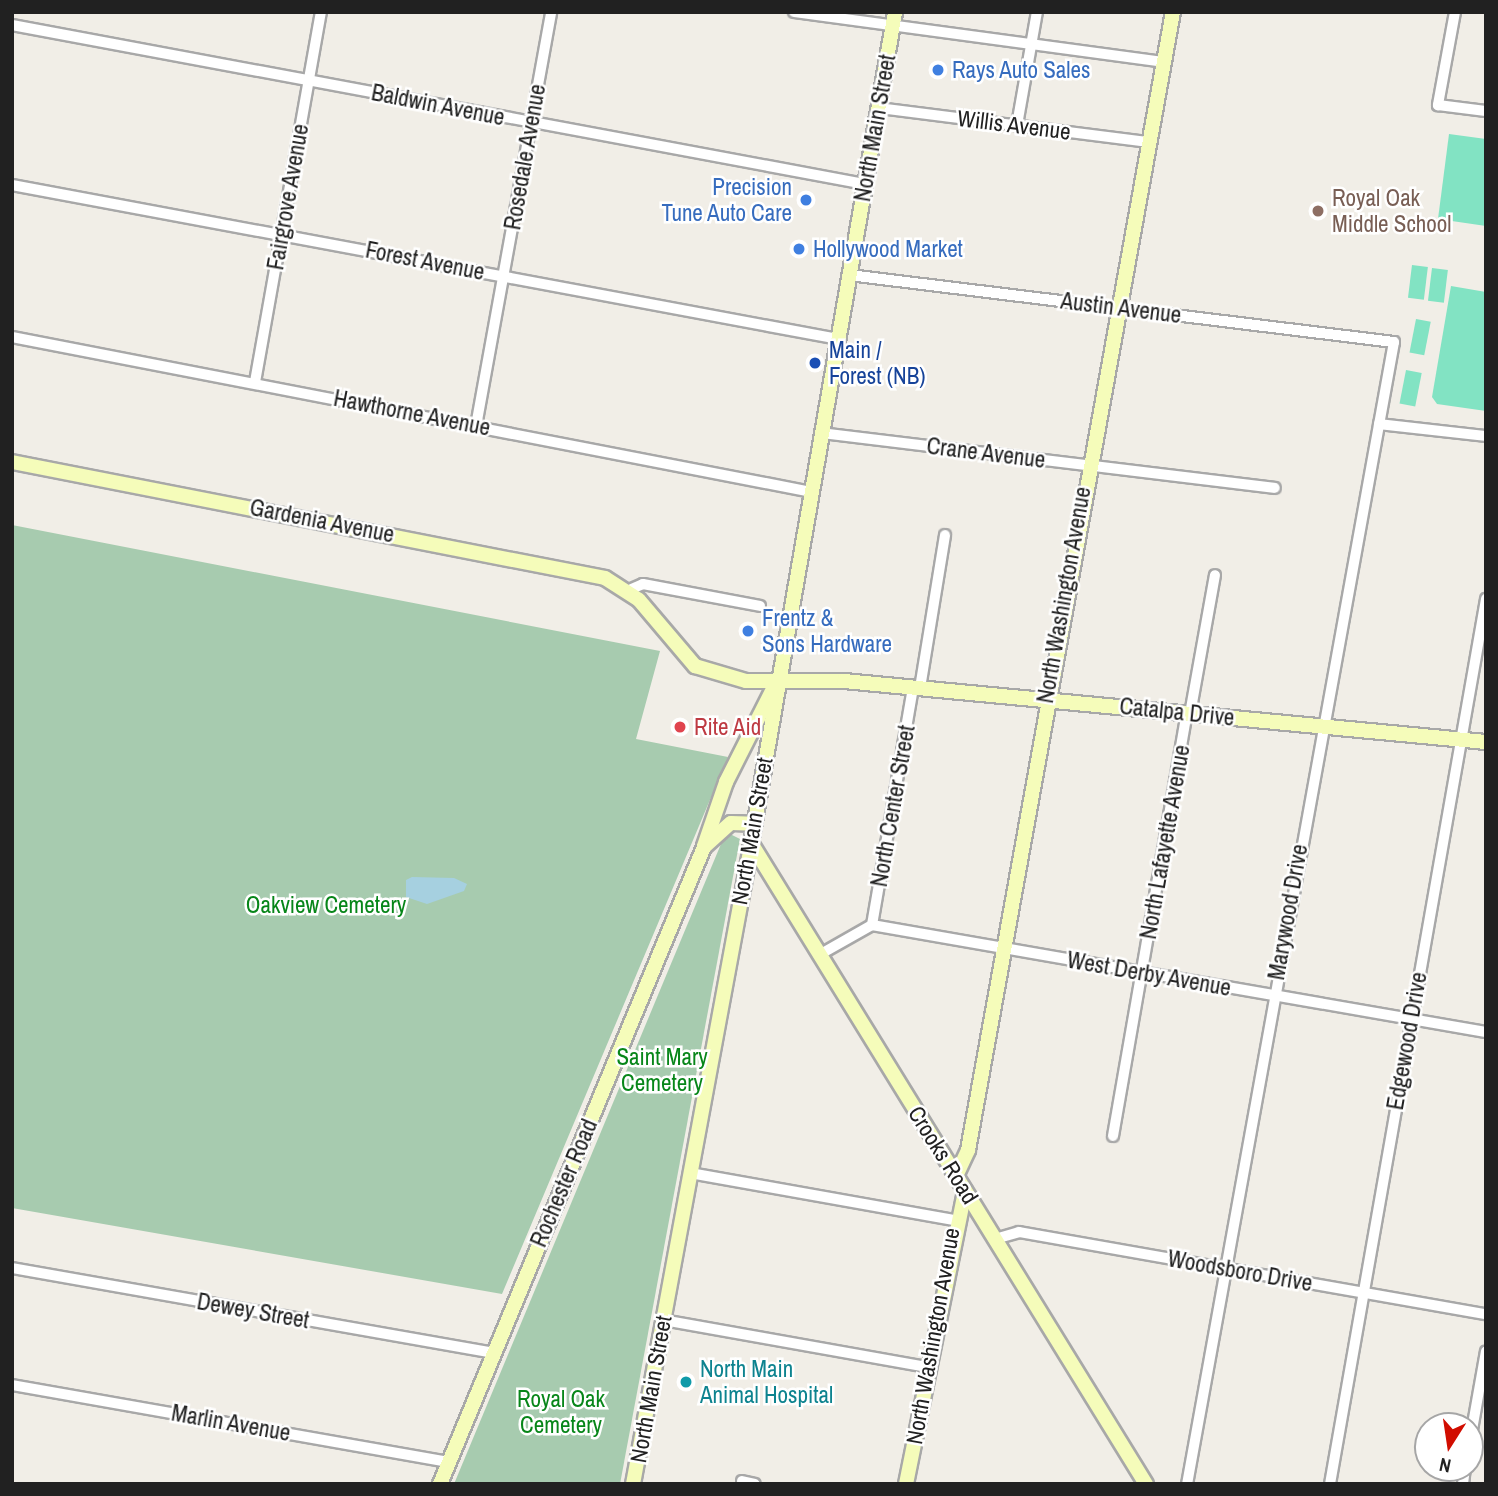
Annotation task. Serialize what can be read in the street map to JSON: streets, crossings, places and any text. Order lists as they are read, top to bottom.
{
  "streets": {
    "main road": [
      "North Main Street",
      "Gardenia Avenue",
      "North Washington Avenue",
      "Catalpa Drive",
      "Crooks Road",
      "Rochester Road"
    ],
    "street": [
      "Baldwin Avenue",
      "Willis Avenue",
      "Rosedale Avenue",
      "Fairgrove Avenue",
      "Forest Avenue",
      "Austin Avenue",
      "Hawthorne Avenue",
      "Crane Avenue",
      "North Center Street",
      "North Lafayette Avenue",
      "Marywood Drive",
      "West Derby Avenue",
      "Edgewood Drive",
      "Woodsboro Drive",
      "Dewey Street",
      "Marlin Avenue"
    ]
  },
  "crossings": [
    ["Baldwin Avenue", "North Main Street"],
    ["Baldwin Avenue", "Rosedale Avenue"],
    ["Baldwin Avenue", "Fairgrove Avenue"],
    ["Willis Avenue", "North Main Street"],
    ["Willis Avenue", "North Washington Avenue"],
    ["North Main Street", "Forest Avenue"],
    ["North Main Street", "Austin Avenue"],
    ["North Main Street", "Hawthorne Avenue"],
    ["North Main Street", "Crane Avenue"],
    ["North Main Street", "Gardenia Avenue"],
    ["North Main Street", "Crooks Road"],
    ["North Main Street", "Rochester Road"],
    ["Rosedale Avenue", "Forest Avenue"],
    ["Rosedale Avenue", "Hawthorne Avenue"],
    ["Fairgrove Avenue", "Forest Avenue"],
    ["Fairgrove Avenue", "Hawthorne Avenue"],
    ["Austin Avenue", "North Washington Avenue"],
    ["Austin Avenue", "Marywood Drive"],
    ["Crane Avenue", "North Washington Avenue"],
    ["Gardenia Avenue", "Catalpa Drive"],
    ["North Washington Avenue", "Catalpa Drive"],
    ["North Washington Avenue", "West Derby Avenue"],
    ["North Washington Avenue", "Crooks Road"],
    ["Catalpa Drive", "North Center Street"],
    ["Catalpa Drive", "North Lafayette Avenue"],
    ["Catalpa Drive", "Marywood Drive"],
    ["Catalpa Drive", "Edgewood Drive"],
    ["North Center Street", "West Derby Avenue"],
    ["North Lafayette Avenue", "West Derby Avenue"],
    ["Marywood Drive", "West Derby Avenue"],
    ["Marywood Drive", "Woodsboro Drive"],
    ["West Derby Avenue", "Edgewood Drive"],
    ["Edgewood Drive", "Woodsboro Drive"],
    ["Crooks Road", "Woodsboro Drive"],
    ["Rochester Road", "Dewey Street"],
    ["Rochester Road", "Marlin Avenue"]
  ],
  "parks": ["Oakview Cemetery", "Saint Mary Cemetery", "Royal Oak Cemetery"],
  "places": [
    "Rays Auto Sales",
    "Precision Tune Auto Care",
    "Royal Oak Middle School",
    "Hollywood Market",
    "Main / Forest (NB)",
    "Frentz & Sons Hardware",
    "Rite Aid",
    "North Main Animal Hospital"
  ],
  "north": "bottom"
}
